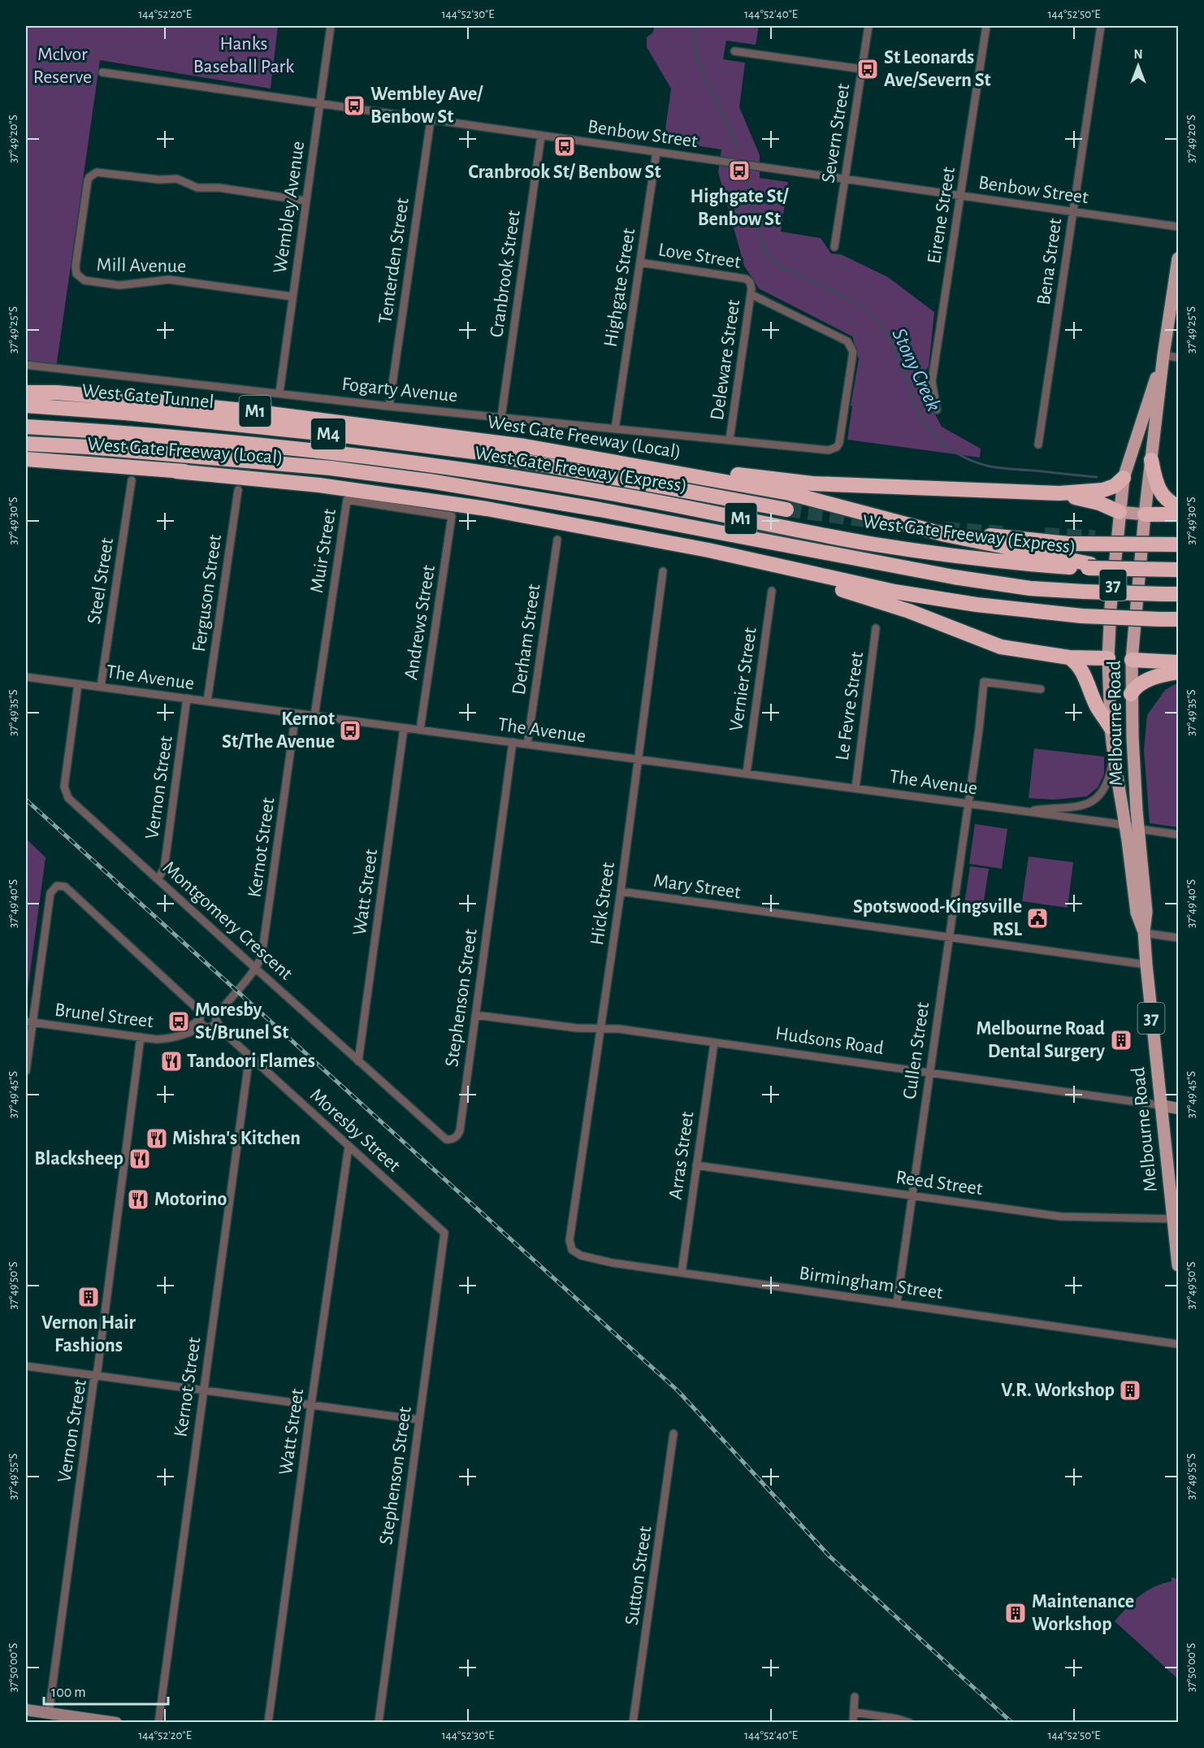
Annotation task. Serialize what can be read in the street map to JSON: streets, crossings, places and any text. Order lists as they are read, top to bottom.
{
  "streets": {
    "highway": [
      "West Gate Tunnel",
      "M1",
      "M4",
      "West Gate Freeway (Local)",
      "West Gate Freeway (Express)"
    ],
    "main road": ["37", "Melbourne Road", "Hudsons Road"],
    "street": [
      "Severn Street",
      "Benbow Street",
      "Wembley Avenue",
      "Eirene Street",
      "Love Street",
      "Tenterden Street",
      "Bena Street",
      "Mill Avenue",
      "Cranbrook Street",
      "Highgate Street",
      "Deleware Street",
      "Fogarty Avenue",
      "Muir Street",
      "Steel Street",
      "Ferguson Street",
      "Andrews Street",
      "Derham Street",
      "The Avenue",
      "Vernier Street",
      "Le Fevre Street",
      "Vernon Street",
      "Kernot Street",
      "Mary Street",
      "Watt Street",
      "Hick Street",
      "Montgomery Crescent",
      "Stephenson Street",
      "Brunel Street",
      "Cullen Street",
      "Moresby Street",
      "Arras Street",
      "Reed Street",
      "Birmingham Street",
      "Sutton Street"
    ]
  },
  "crossings": [
    ["Severn Street", "Benbow Street"],
    ["Benbow Street", "Wembley Avenue"],
    ["Benbow Street", "Eirene Street"],
    ["Benbow Street", "Tenterden Street"],
    ["Benbow Street", "Bena Street"],
    ["Benbow Street", "Cranbrook Street"],
    ["Benbow Street", "Highgate Street"],
    ["Wembley Avenue", "Mill Avenue"],
    ["Wembley Avenue", "Fogarty Avenue"],
    ["Love Street", "Highgate Street"],
    ["Love Street", "Deleware Street"],
    ["Tenterden Street", "Fogarty Avenue"],
    ["Cranbrook Street", "Fogarty Avenue"],
    ["Highgate Street", "Fogarty Avenue"],
    ["Deleware Street", "Fogarty Avenue"],
    ["M1", "West Gate Freeway (Local)"],
    ["West Gate Freeway (Local)", "West Gate Freeway (Express)"],
    ["Muir Street", "Andrews Street"],
    ["Muir Street", "The Avenue"],
    ["Steel Street", "The Avenue"],
    ["37", "Melbourne Road"],
    ["Ferguson Street", "The Avenue"],
    ["Andrews Street", "The Avenue"],
    ["Derham Street", "The Avenue"],
    ["The Avenue", "Vernier Street"],
    ["The Avenue", "Le Fevre Street"],
    ["The Avenue", "Melbourne Road"],
    ["The Avenue", "Vernon Street"],
    ["The Avenue", "Kernot Street"],
    ["The Avenue", "Watt Street"],
    ["The Avenue", "Hick Street"],
    ["The Avenue", "Montgomery Crescent"],
    ["The Avenue", "Stephenson Street"],
    ["The Avenue", "Cullen Street"],
    ["Melbourne Road", "Mary Street"],
    ["Melbourne Road", "Hudsons Road"],
    ["Melbourne Road", "Reed Street"],
    ["Vernon Street", "Montgomery Crescent"],
    ["Vernon Street", "Brunel Street"],
    ["Kernot Street", "Montgomery Crescent"],
    ["Kernot Street", "Brunel Street"],
    ["Kernot Street", "Moresby Street"],
    ["Mary Street", "Hick Street"],
    ["Mary Street", "Cullen Street"],
    ["Watt Street", "Montgomery Crescent"],
    ["Watt Street", "Moresby Street"],
    ["Hick Street", "Hudsons Road"],
    ["Hick Street", "Birmingham Street"],
    ["Montgomery Crescent", "Stephenson Street"],
    ["Stephenson Street", "Hudsons Road"],
    ["Stephenson Street", "Moresby Street"],
    ["Brunel Street", "Moresby Street"],
    ["Hudsons Road", "Cullen Street"],
    ["Hudsons Road", "Arras Street"],
    ["Cullen Street", "Reed Street"],
    ["Cullen Street", "Birmingham Street"],
    ["Arras Street", "Reed Street"],
    ["Arras Street", "Birmingham Street"]
  ],
  "water": ["Stony Creek"],
  "parks": ["Hanks Baseball Park", "McIvor Reserve"],
  "places": {
    "bus stop": [
      "St Leonards Ave/Severn St",
      "Wembley Ave/ Benbow St",
      "Cranbrook St/ Benbow St",
      "Highgate St/ Benbow St",
      "Kernot St/The Avenue",
      "Moresby St/Brunel St"
    ],
    "public building": ["Spotswood-Kingsville RSL"],
    "building": [
      "Melbourne Road Dental Surgery",
      "Vernon Hair Fashions",
      "V.R. Workshop",
      "Maintenance Workshop"
    ],
    "restaurant": [
      "Tandoori Flames",
      "Mishra's Kitchen",
      "Blacksheep",
      "Motorino"
    ]
  },
  "scale_bar": "100 m",
  "north": "top",
  "coordinates": [
    "144°52'20\"E",
    "144°52'30\"E",
    "144°52'40\"E",
    "144°52'50\"E",
    "37°49'20\"S",
    "37°49'25\"S",
    "37°49'30\"S",
    "37°49'35\"S",
    "37°49'40\"S",
    "37°49'45\"S",
    "37°49'50\"S",
    "37°49'55\"S",
    "37°50'00\"S"
  ]
}
